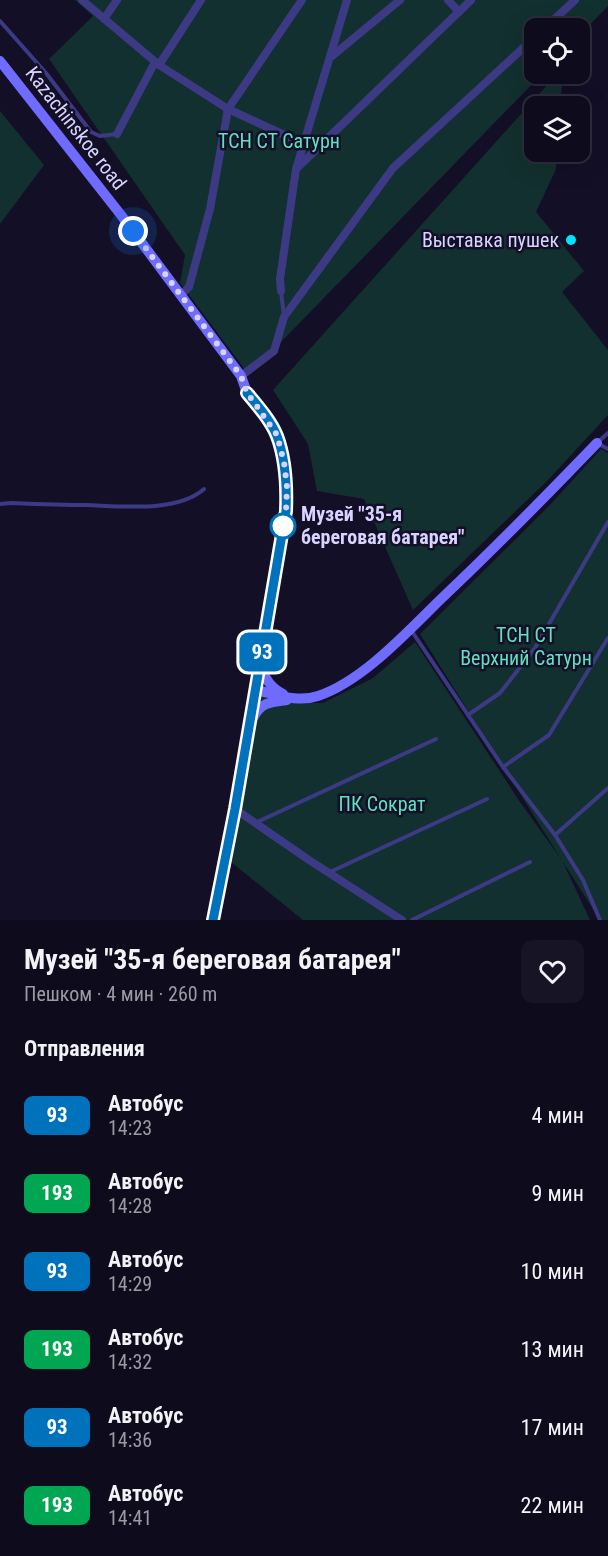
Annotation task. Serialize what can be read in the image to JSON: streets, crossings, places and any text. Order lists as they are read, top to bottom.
{
  "streets": {
    "main road": ["Kazachinskoe road"]
  },
  "parks": ["ТСН СТ Сатурн", "ТСН СТ Верхний Сатурн", "ПК Сократ"],
  "places": ["Выставка пушек", "Музей \"35-я береговая батарея\""],
  "lines": ["bus line 93"],
  "page": {
    "on_map": "93",
    "heading": [
      ["Музей \"35-я береговая батарея\"", "Пешком · 4 мин · 260 m"],
      "Отправления"
    ],
    "list": [
      {
        "mark": "93",
        "name": "Автобус",
        "note": "14:23",
        "value": "4 мин"
      },
      {
        "mark": "193",
        "name": "Автобус",
        "note": "14:28",
        "value": "9 мин"
      },
      {
        "mark": "93",
        "name": "Автобус",
        "note": "14:29",
        "value": "10 мин"
      },
      {
        "mark": "193",
        "name": "Автобус",
        "note": "14:32",
        "value": "13 мин"
      },
      {
        "mark": "93",
        "name": "Автобус",
        "note": "14:36",
        "value": "17 мин"
      },
      {
        "mark": "193",
        "name": "Автобус",
        "note": "14:41",
        "value": "22 мин"
      }
    ]
  }
}
